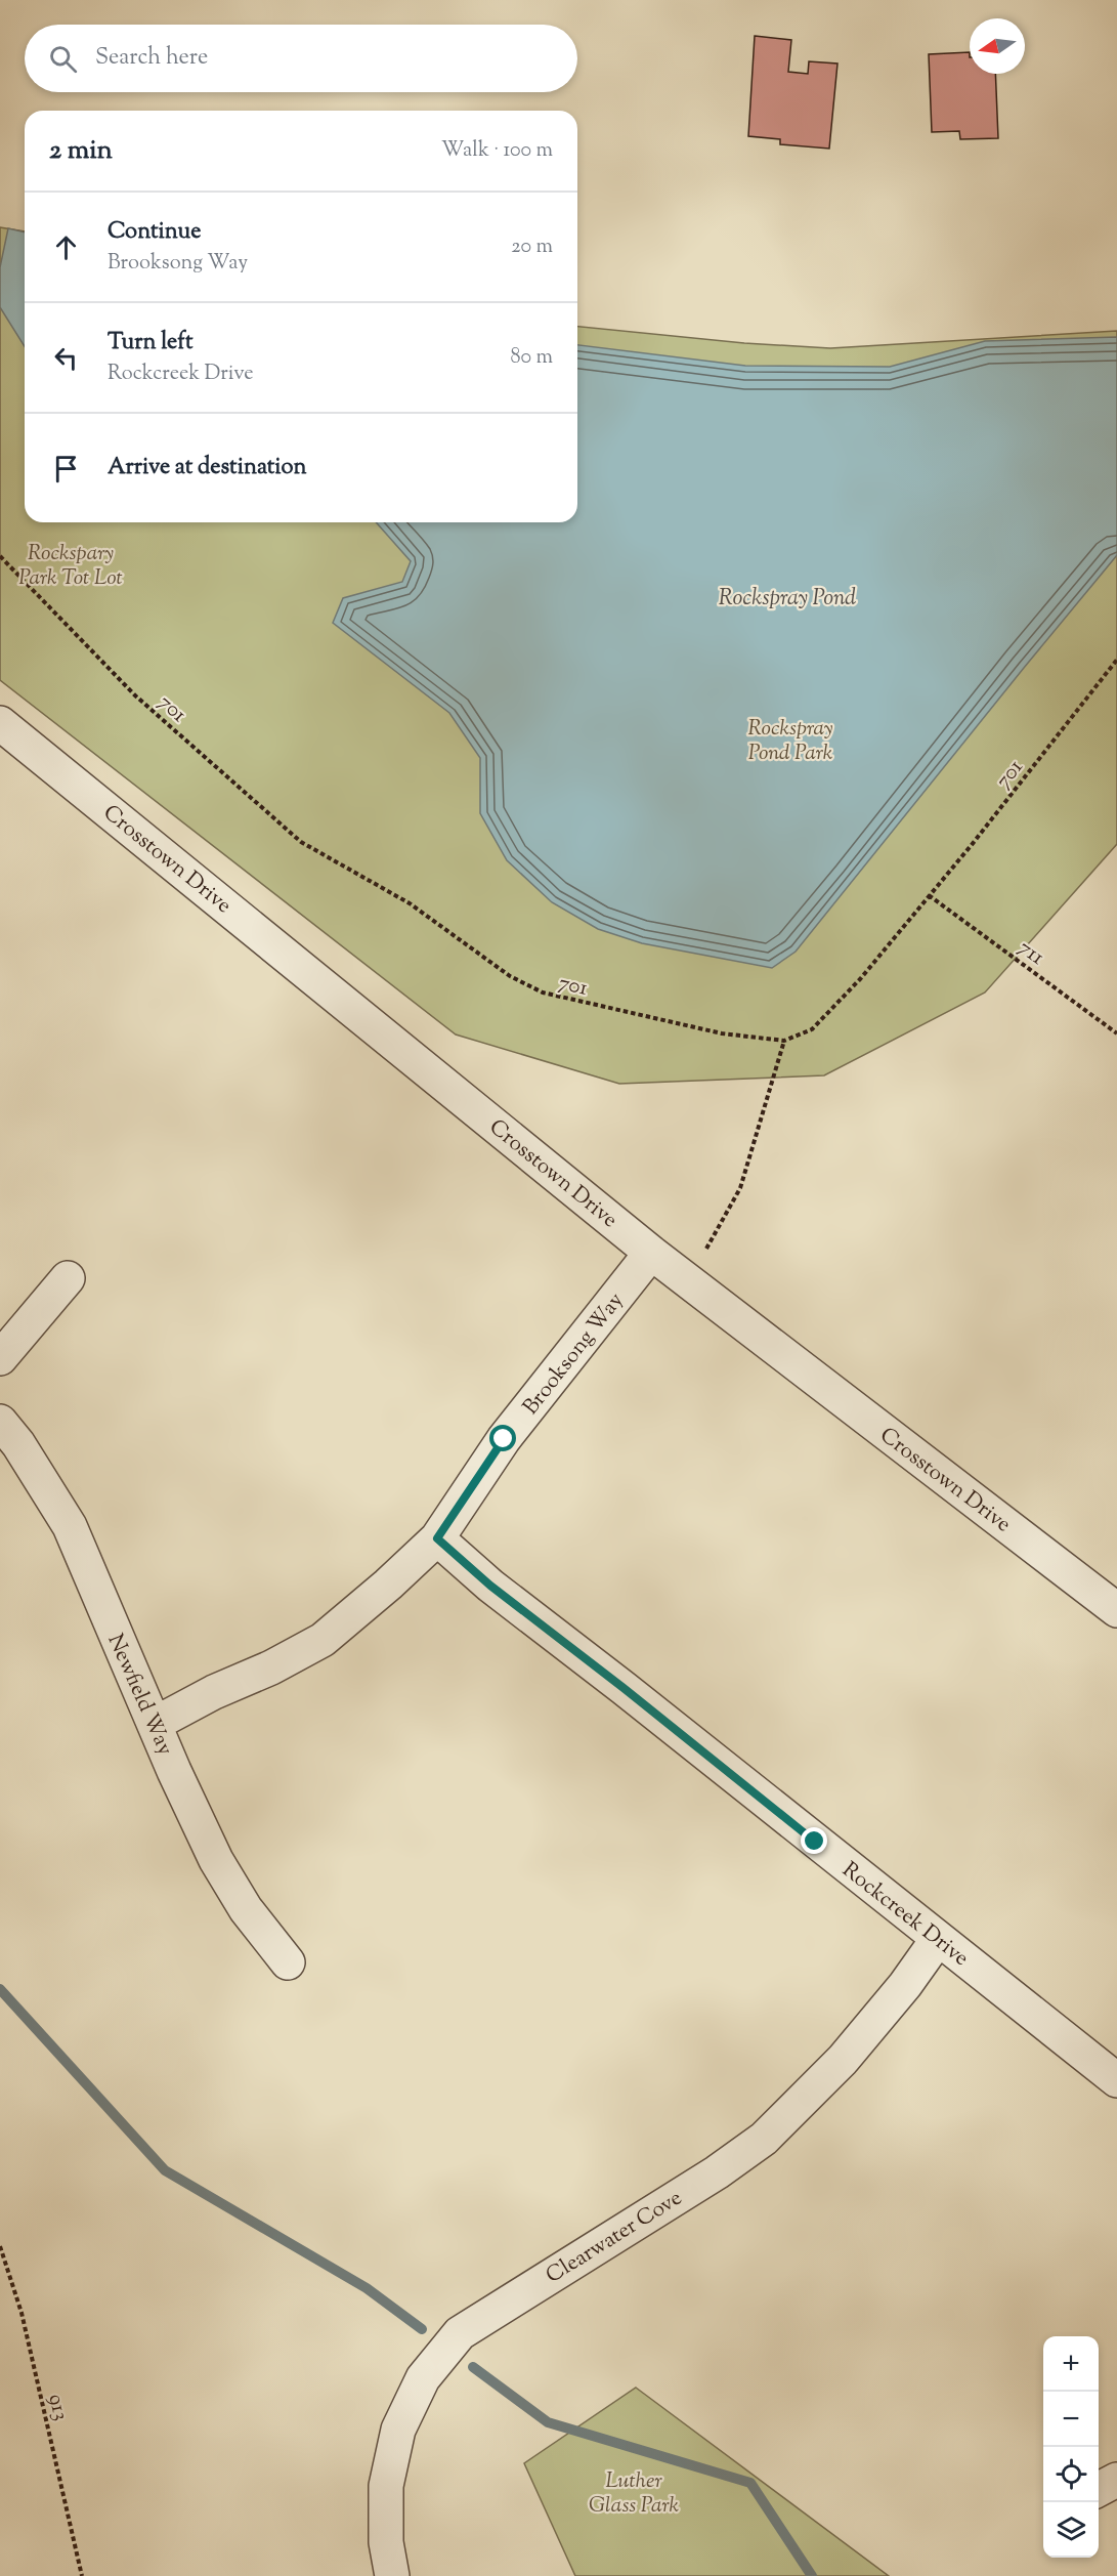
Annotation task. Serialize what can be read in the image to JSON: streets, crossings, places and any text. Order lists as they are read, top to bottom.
{
  "streets": {
    "street": [
      "Crosstown Drive",
      "Brooksong Way",
      "Newfield Way",
      "Rockcreek Drive",
      "Clearwater Cove"
    ],
    "path": ["701", "711", "913"]
  },
  "crossings": [
    ["701", "711"],
    ["Crosstown Drive", "Brooksong Way"],
    ["Brooksong Way", "Newfield Way"],
    ["Brooksong Way", "Rockcreek Drive"],
    ["Rockcreek Drive", "Clearwater Cove"]
  ],
  "water": ["Rockspray Pond"],
  "parks": ["Rockspary Park Tot Lot", "Rockspray Pond Park", "Luther Glass Park"],
  "north": "left",
  "page": {
    "search": "Search here",
    "heading": ["2 min", "Walk · 100 m"],
    "list": [
      ["Continue", "Brooksong Way", "20 m"],
      ["Turn left", "Rockcreek Drive", "80 m"],
      "Arrive at destination"
    ],
    "map_buttons": ["+", "−"]
  }
}
